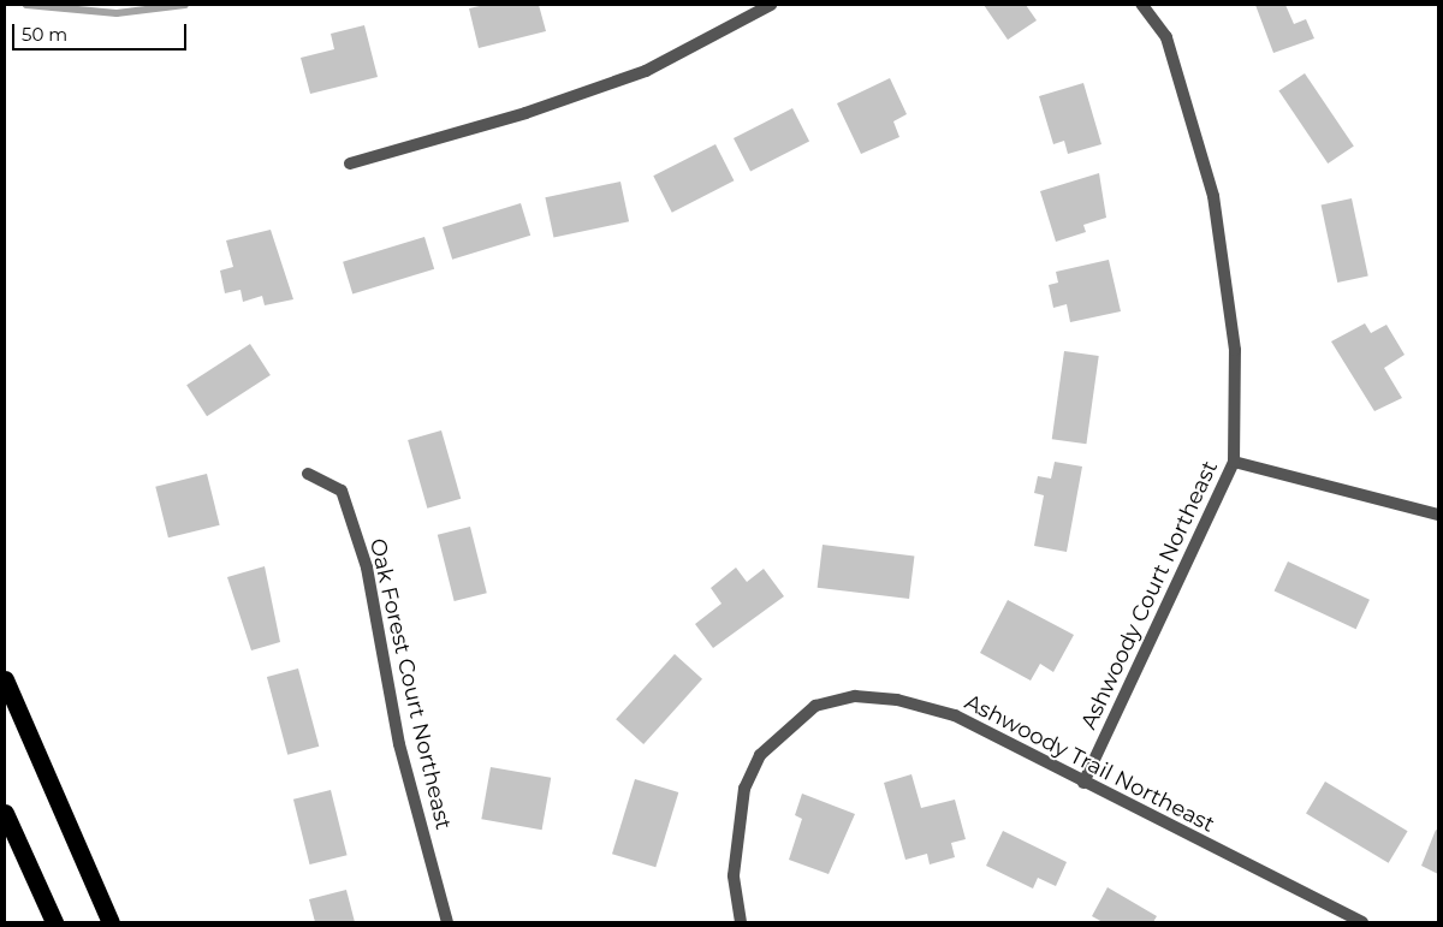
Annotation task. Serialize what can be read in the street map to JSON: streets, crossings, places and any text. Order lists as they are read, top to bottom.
{
  "streets": {
    "street": ["Ashwoody Court Northeast", "Oak Forest Court Northeast", "Ashwoody Trail Northeast"]
  },
  "crossings": [
    ["Ashwoody Court Northeast", "Ashwoody Trail Northeast"]
  ],
  "scale_bar": "50 m"
}
